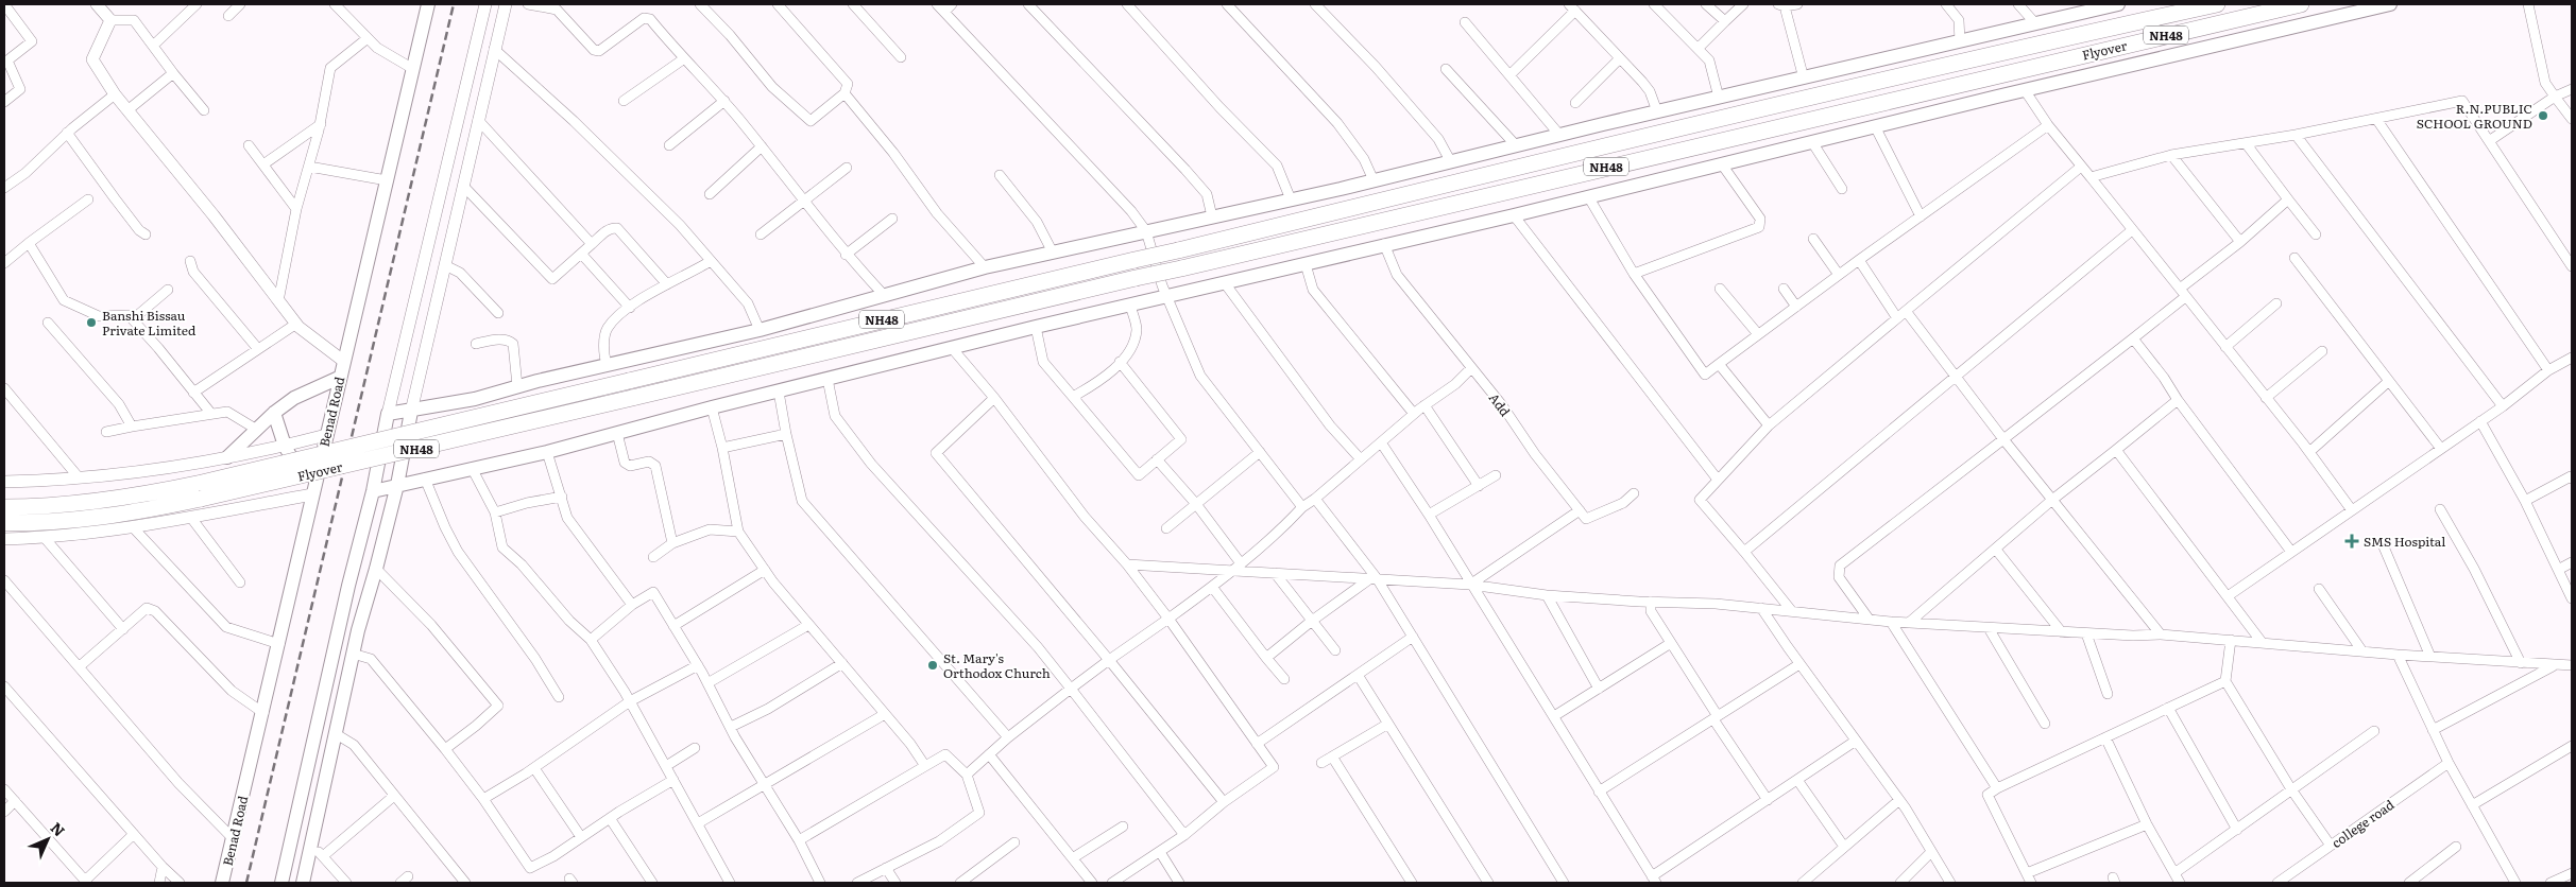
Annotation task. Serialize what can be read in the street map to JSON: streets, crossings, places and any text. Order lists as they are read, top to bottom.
{
  "streets": {
    "highway": ["NH48", "Flyover"],
    "main road": ["Benad Road"],
    "street": ["Add", "college road"]
  },
  "places": {
    "other": ["R.N.PUBLIC SCHOOL GROUND", "Banshi Bissau Private Limited", "St. Mary's Orthodox Church"],
    "health": ["SMS Hospital"]
  },
  "north": "top right"
}
